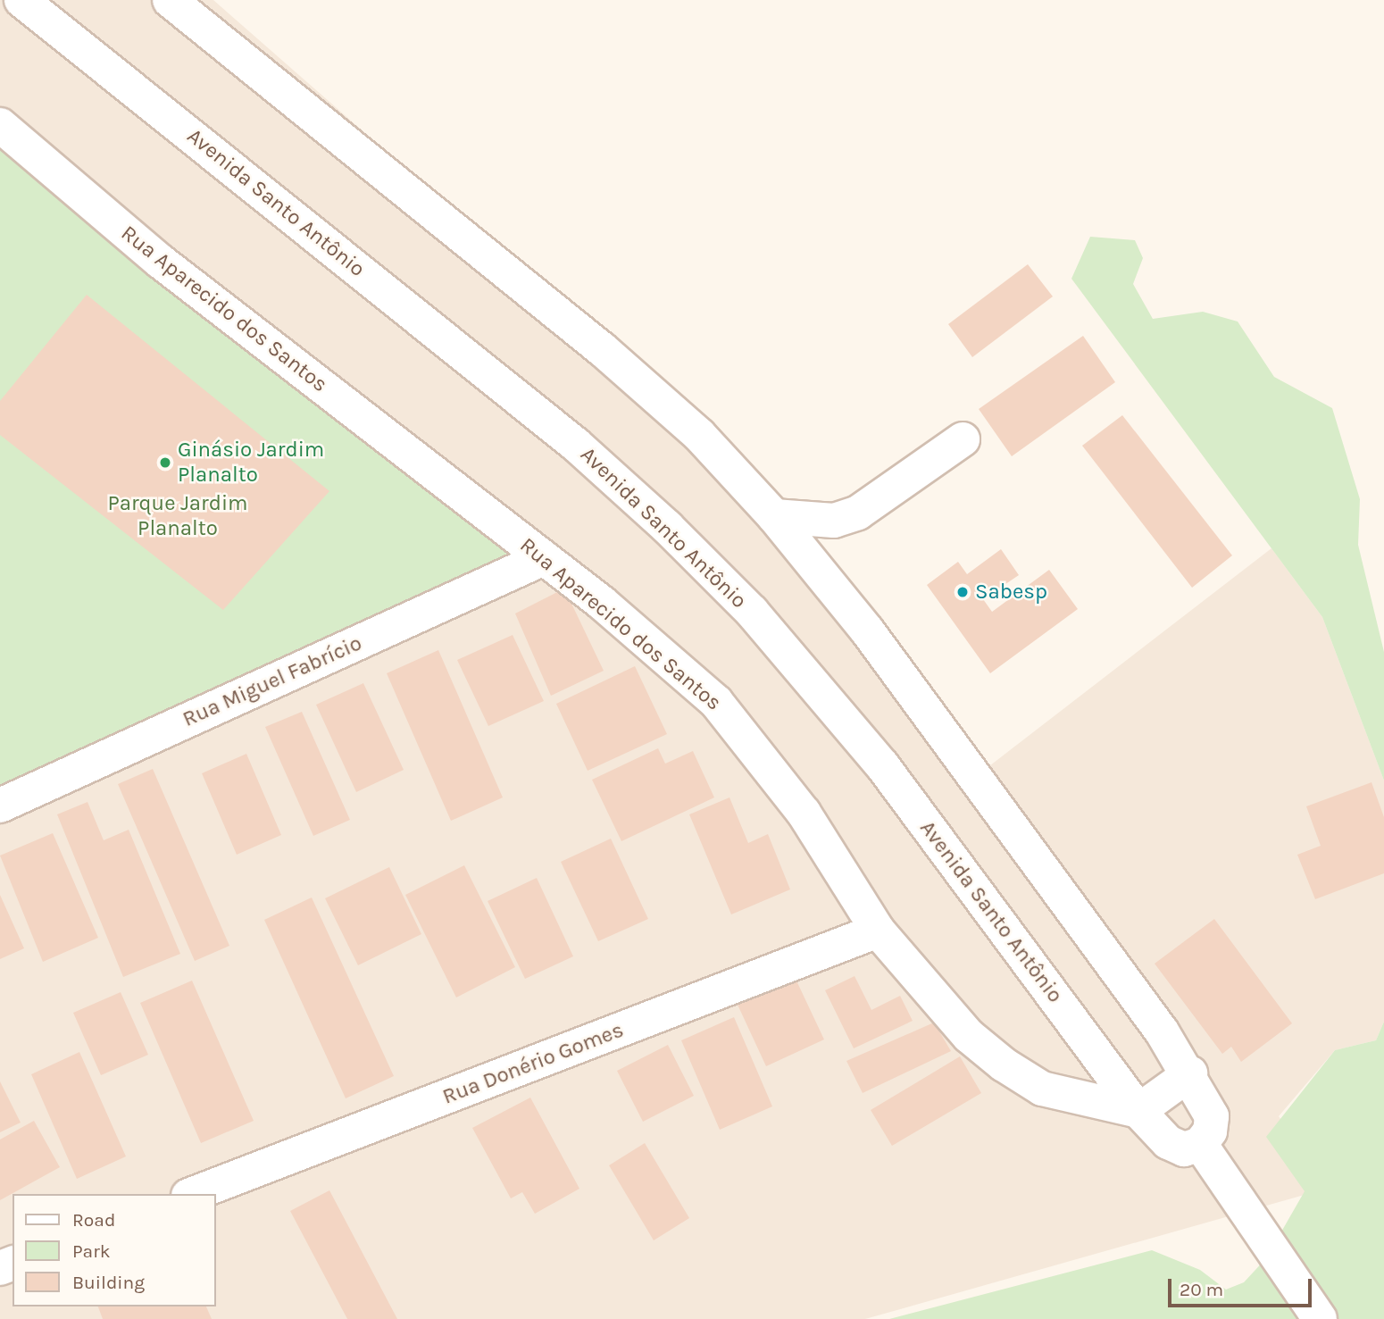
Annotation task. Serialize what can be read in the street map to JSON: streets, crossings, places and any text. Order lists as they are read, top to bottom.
{
  "streets": {
    "street": [
      "Avenida Santo Antônio",
      "Rua Aparecido dos Santos",
      "Rua Miguel Fabrício",
      "Rua Donério Gomes"
    ]
  },
  "crossings": [
    ["Avenida Santo Antônio", "Rua Aparecido dos Santos"],
    ["Rua Aparecido dos Santos", "Rua Miguel Fabrício"],
    ["Rua Aparecido dos Santos", "Rua Donério Gomes"]
  ],
  "parks": ["Parque Jardim Planalto"],
  "places": ["Ginásio Jardim Planalto", "Sabesp"],
  "legend": ["Road", "Park", "Building"],
  "scale_bar": "20 m"
}
